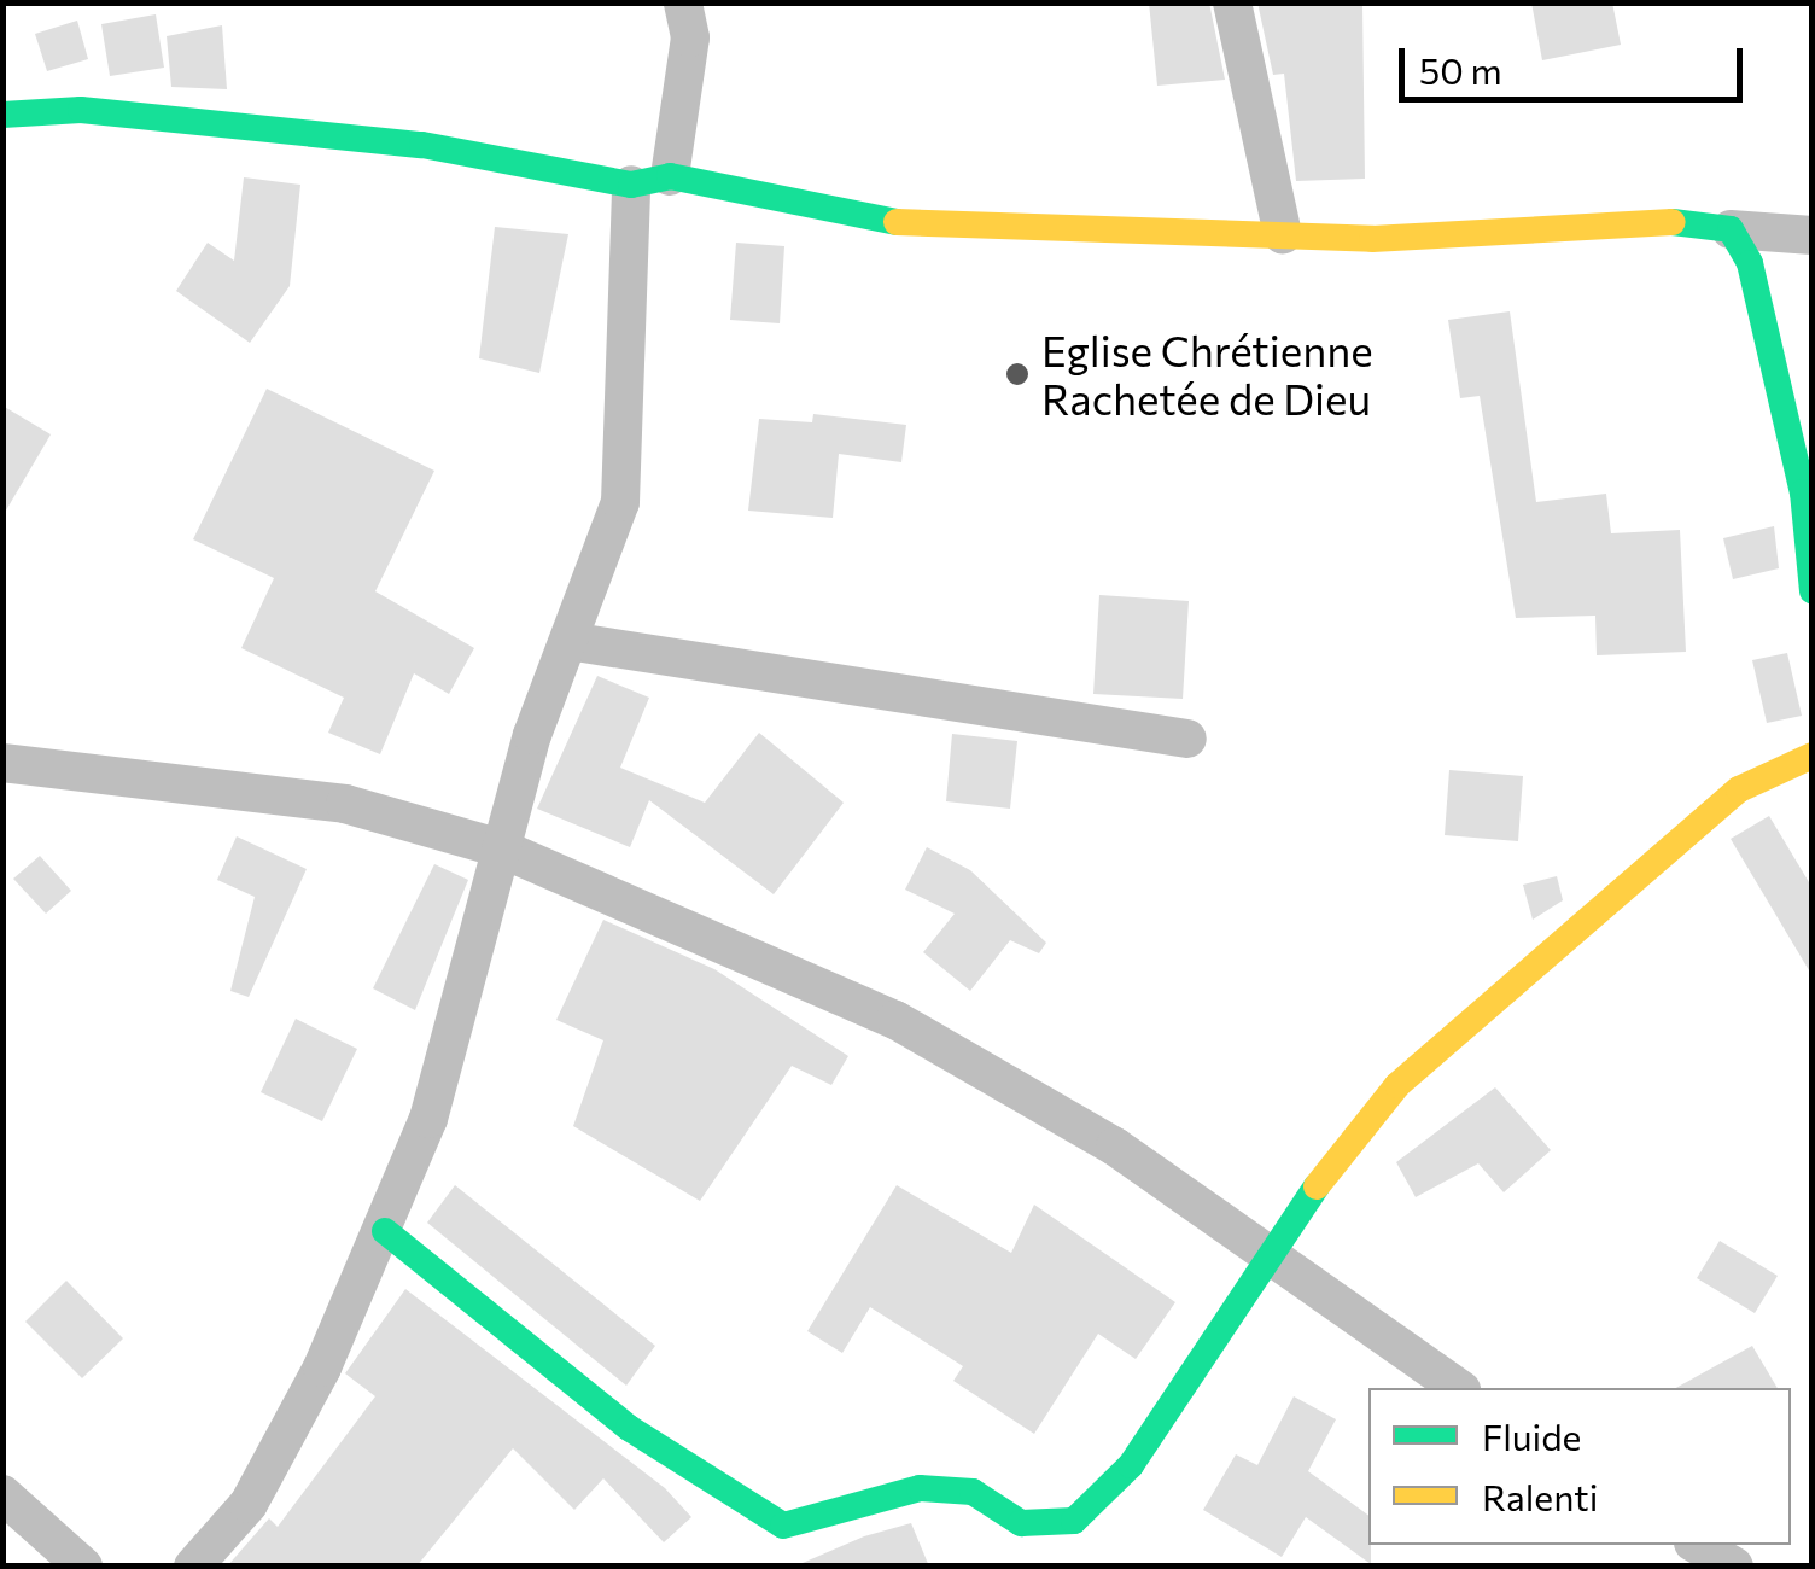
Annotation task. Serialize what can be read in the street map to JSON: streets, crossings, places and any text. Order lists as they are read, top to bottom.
{
  "places": ["Eglise Chrétienne Rachetée de Dieu"],
  "legend": ["Fluide", "Ralenti"],
  "scale_bar": "50 m"
}
